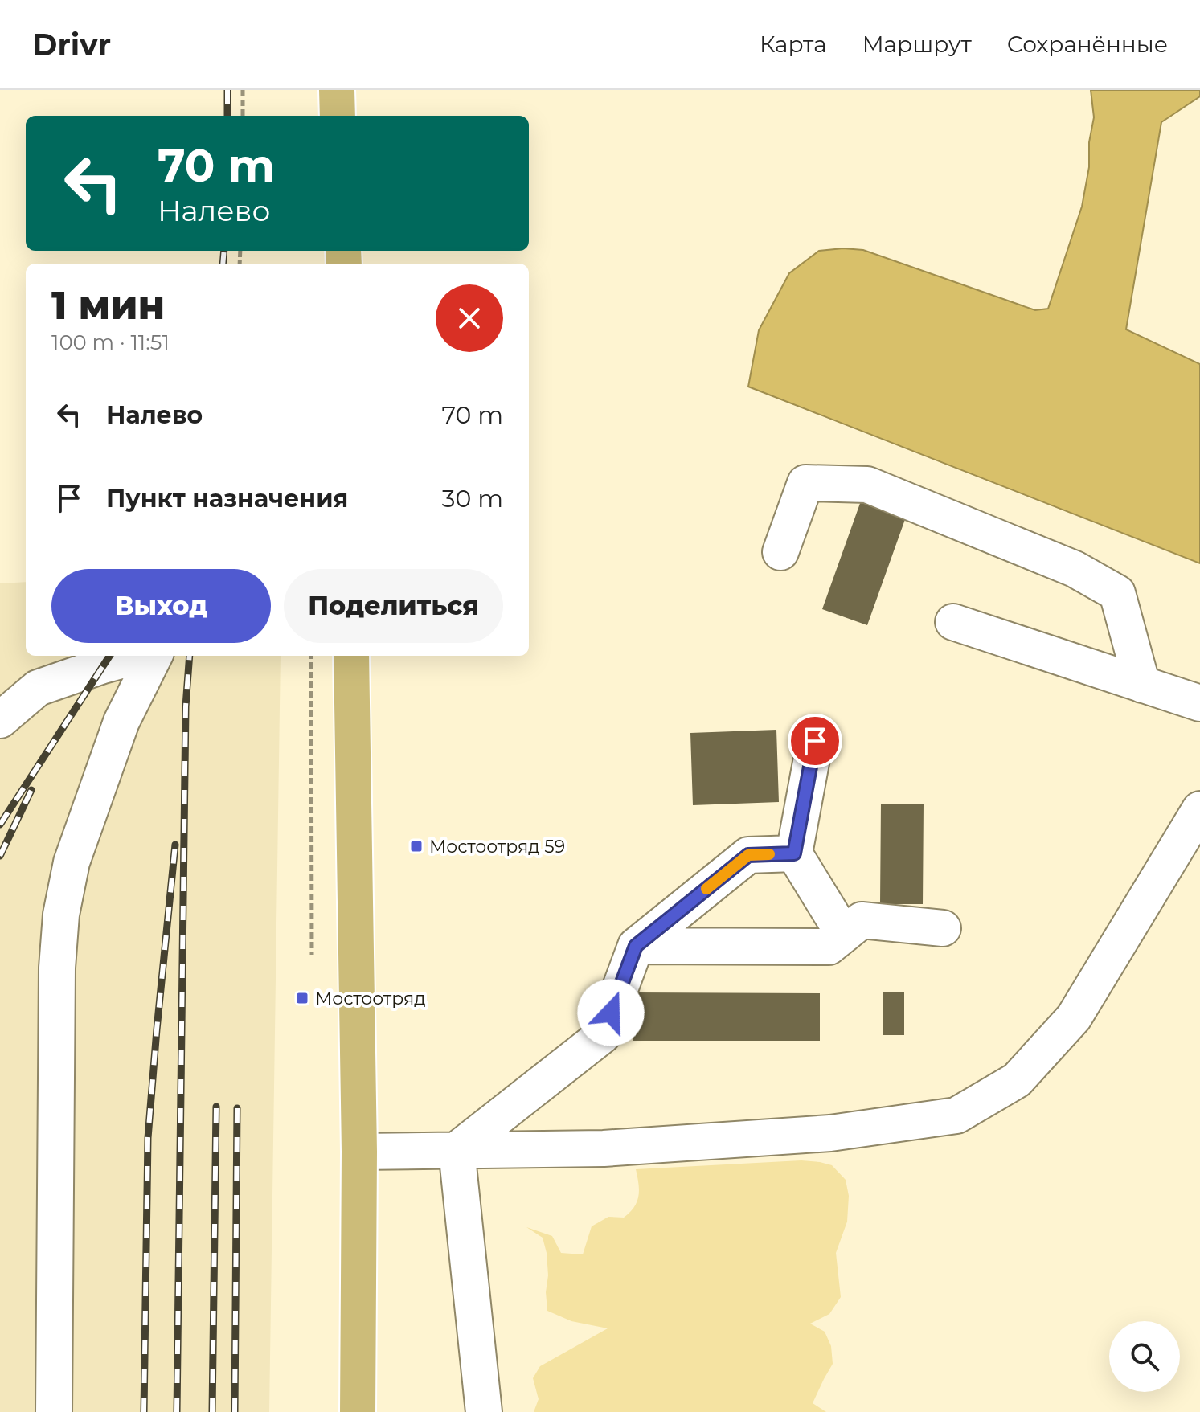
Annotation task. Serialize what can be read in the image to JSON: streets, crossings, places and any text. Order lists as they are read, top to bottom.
{
  "places": {
    "transit": ["Мостоотряд 59", "Мостоотряд"]
  },
  "page": {
    "header": "Drivr",
    "nav": ["Карта", "Маршрут", "Сохранённые"],
    "turn": ["70 m", "Налево"],
    "heading": ["1 мин", "100 m · 11:51"],
    "list": [
      {
        "name": "Налево",
        "value": "70 m"
      },
      {
        "name": "Пункт назначения",
        "value": "30 m"
      }
    ],
    "buttons": ["Выход", "Поделиться"]
  }
}
